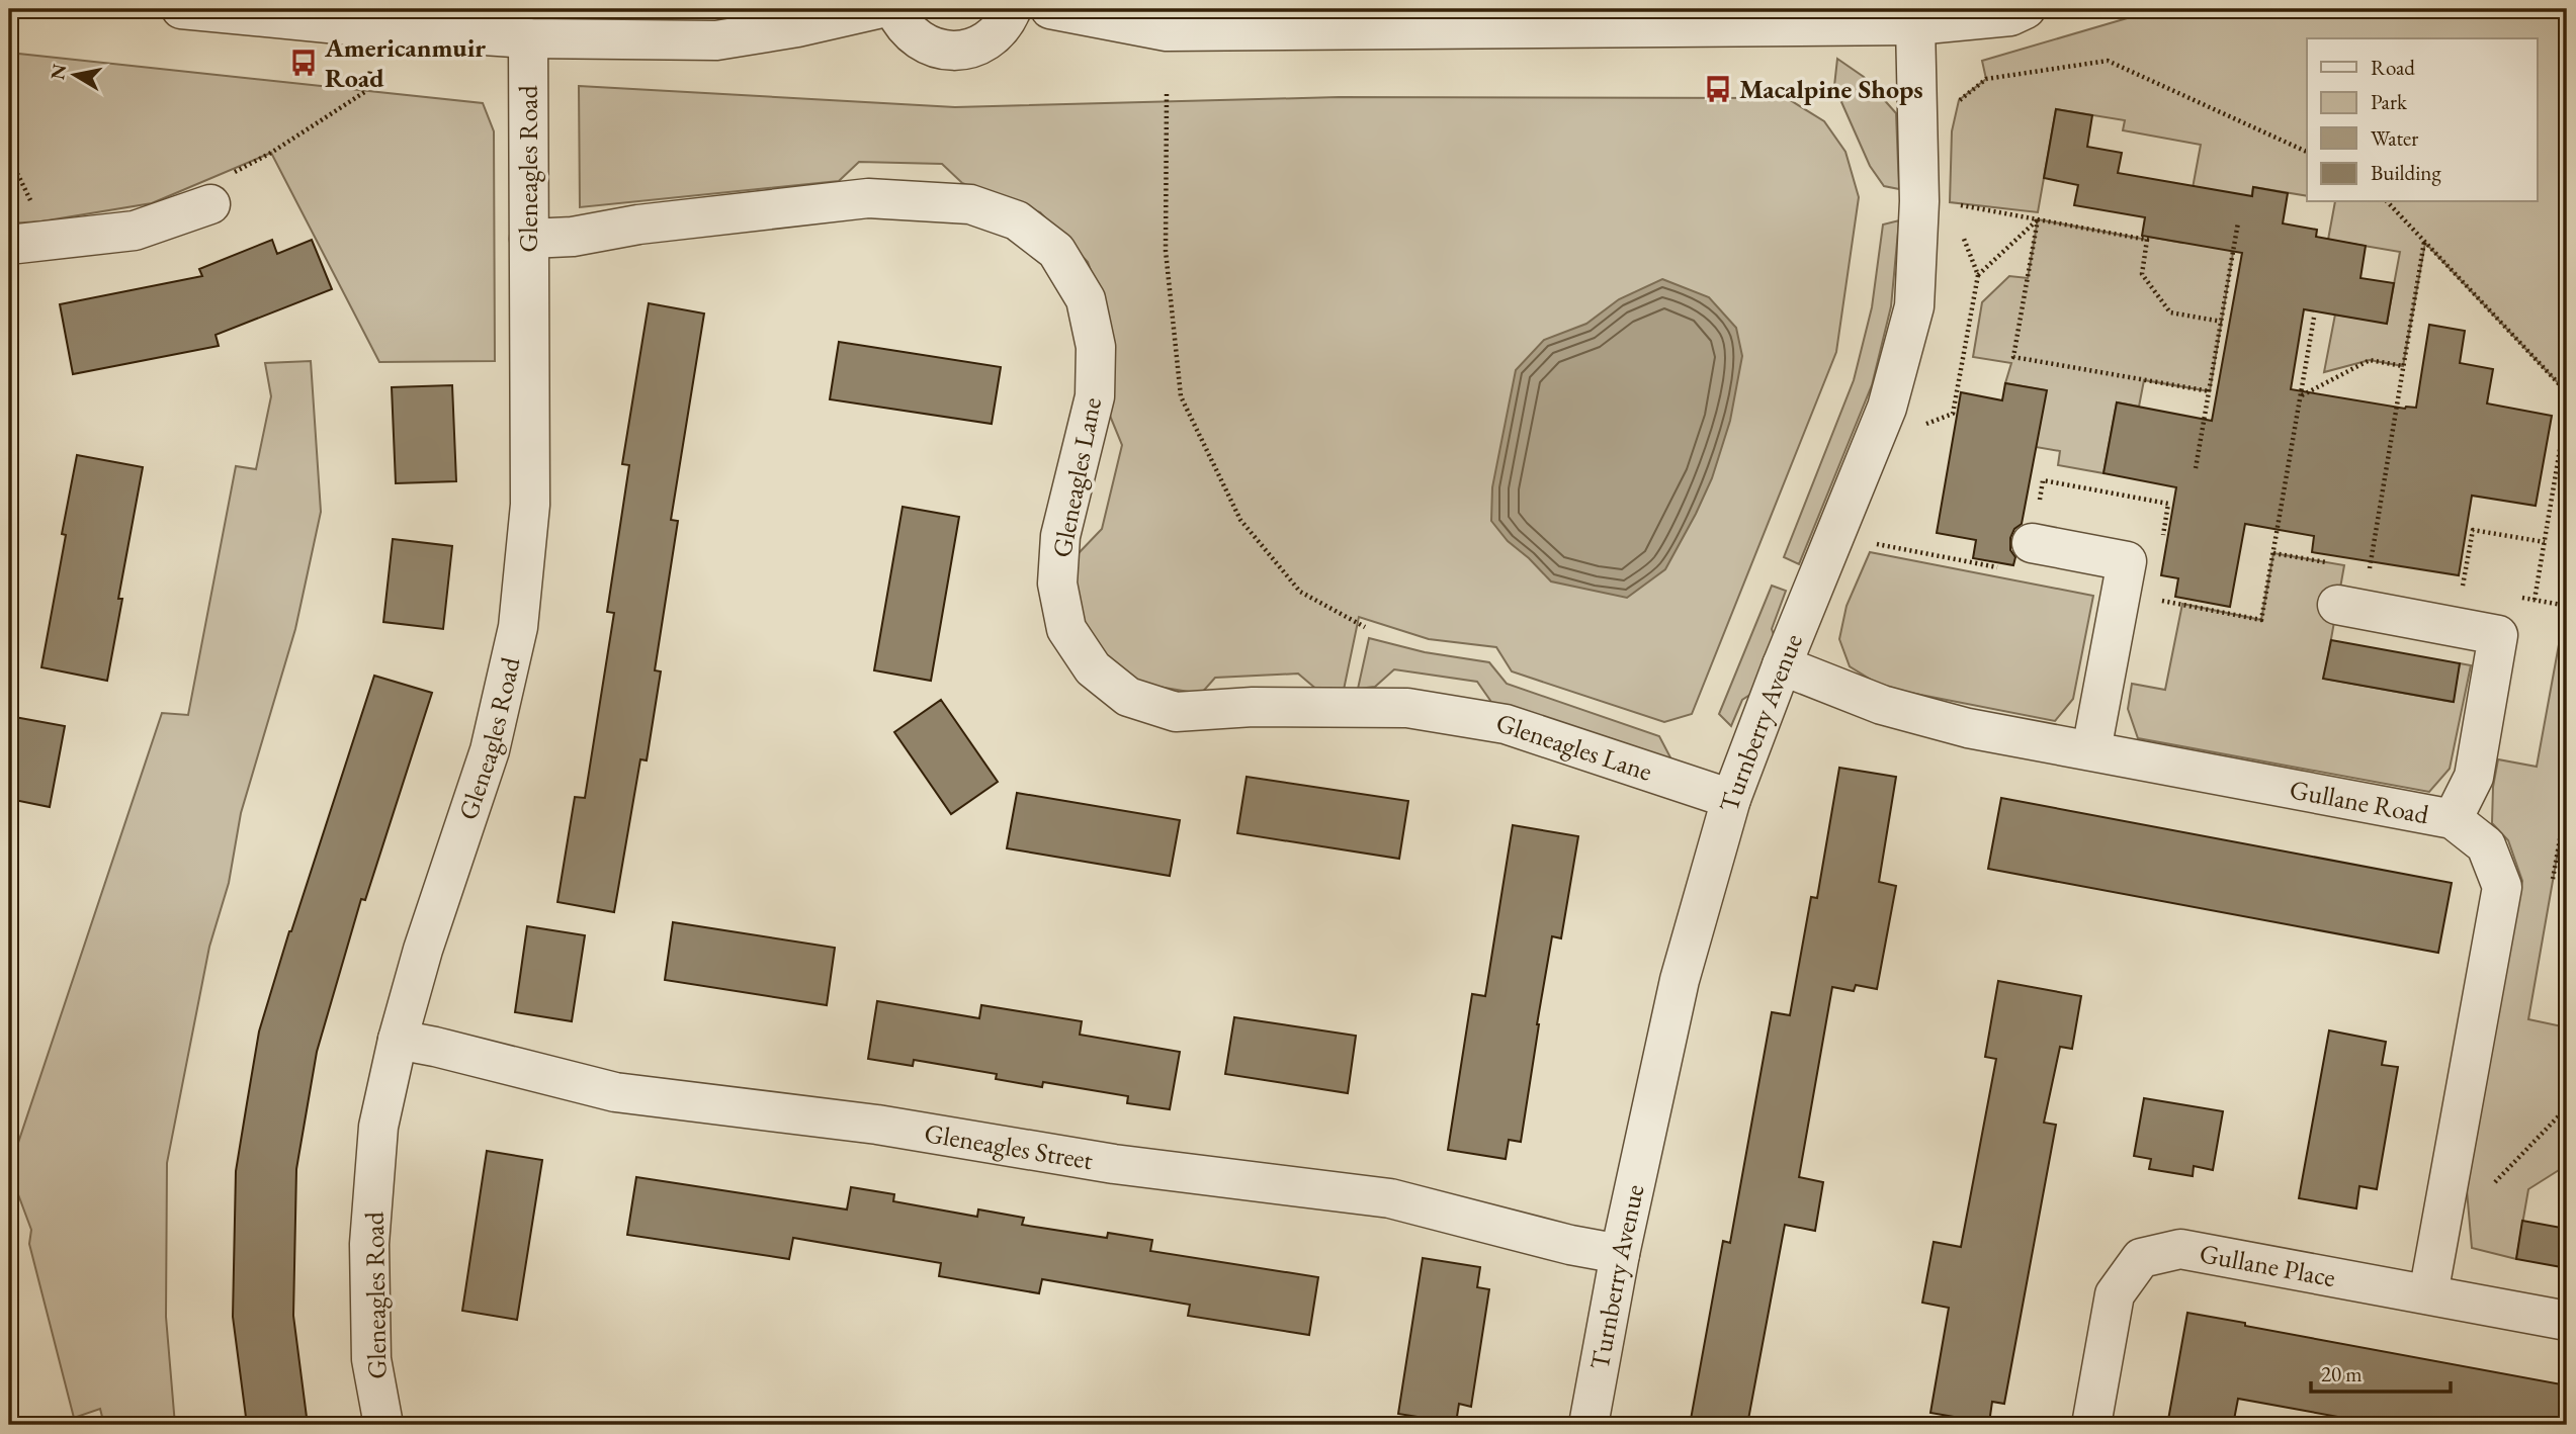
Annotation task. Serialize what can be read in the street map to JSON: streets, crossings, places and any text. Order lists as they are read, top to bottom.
{
  "streets": {
    "street": [
      "Gleneagles Road",
      "Gleneagles Lane",
      "Turnberry Avenue",
      "Gullane Road",
      "Gleneagles Street",
      "Gullane Place"
    ]
  },
  "crossings": [
    ["Gleneagles Road", "Gleneagles Lane"],
    ["Gleneagles Road", "Gleneagles Street"],
    ["Gleneagles Lane", "Turnberry Avenue"],
    ["Turnberry Avenue", "Gullane Road"],
    ["Turnberry Avenue", "Gleneagles Street"],
    ["Gullane Road", "Gullane Place"]
  ],
  "places": {
    "bus stop": ["Americanmuir Road", "Macalpine Shops"]
  },
  "legend": [
    "Road",
    "Park",
    "Water",
    "Building"
  ],
  "scale_bar": "20 m",
  "north": "left"
}
